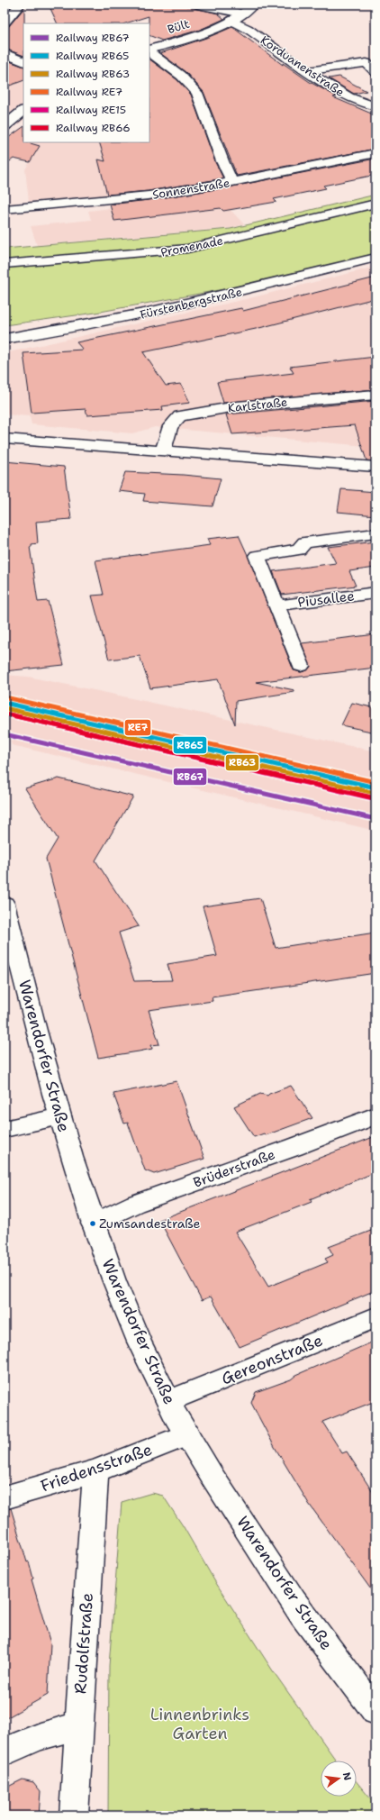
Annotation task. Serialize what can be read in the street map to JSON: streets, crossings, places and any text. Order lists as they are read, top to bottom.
{
  "streets": {
    "street": [
      "Bült",
      "Korduanenstraße",
      "Sonnenstraße",
      "Promenade",
      "Fürstenbergstraße",
      "Karlstraße",
      "Piusallee",
      "Warendorfer Straße",
      "Brüderstraße",
      "Gereonstraße",
      "Friedensstraße",
      "Rudolfstraße"
    ]
  },
  "crossings": [
    ["Bült", "Korduanenstraße"],
    ["Warendorfer Straße", "Brüderstraße"],
    ["Warendorfer Straße", "Gereonstraße"],
    ["Warendorfer Straße", "Friedensstraße"],
    ["Friedensstraße", "Rudolfstraße"]
  ],
  "parks": ["Linnenbrinks Garten"],
  "places": ["Zumsandestraße"],
  "lines": [
    "rail line RE7",
    "rail line RB65",
    "rail line RB63",
    "rail line RE15",
    "rail line RB66",
    "rail line RB67"
  ],
  "legend": [
    "Railway RB67",
    "Railway RB65",
    "Railway RB63",
    "Railway RE7",
    "Railway RE15",
    "Railway RB66"
  ],
  "north": "right"
}
